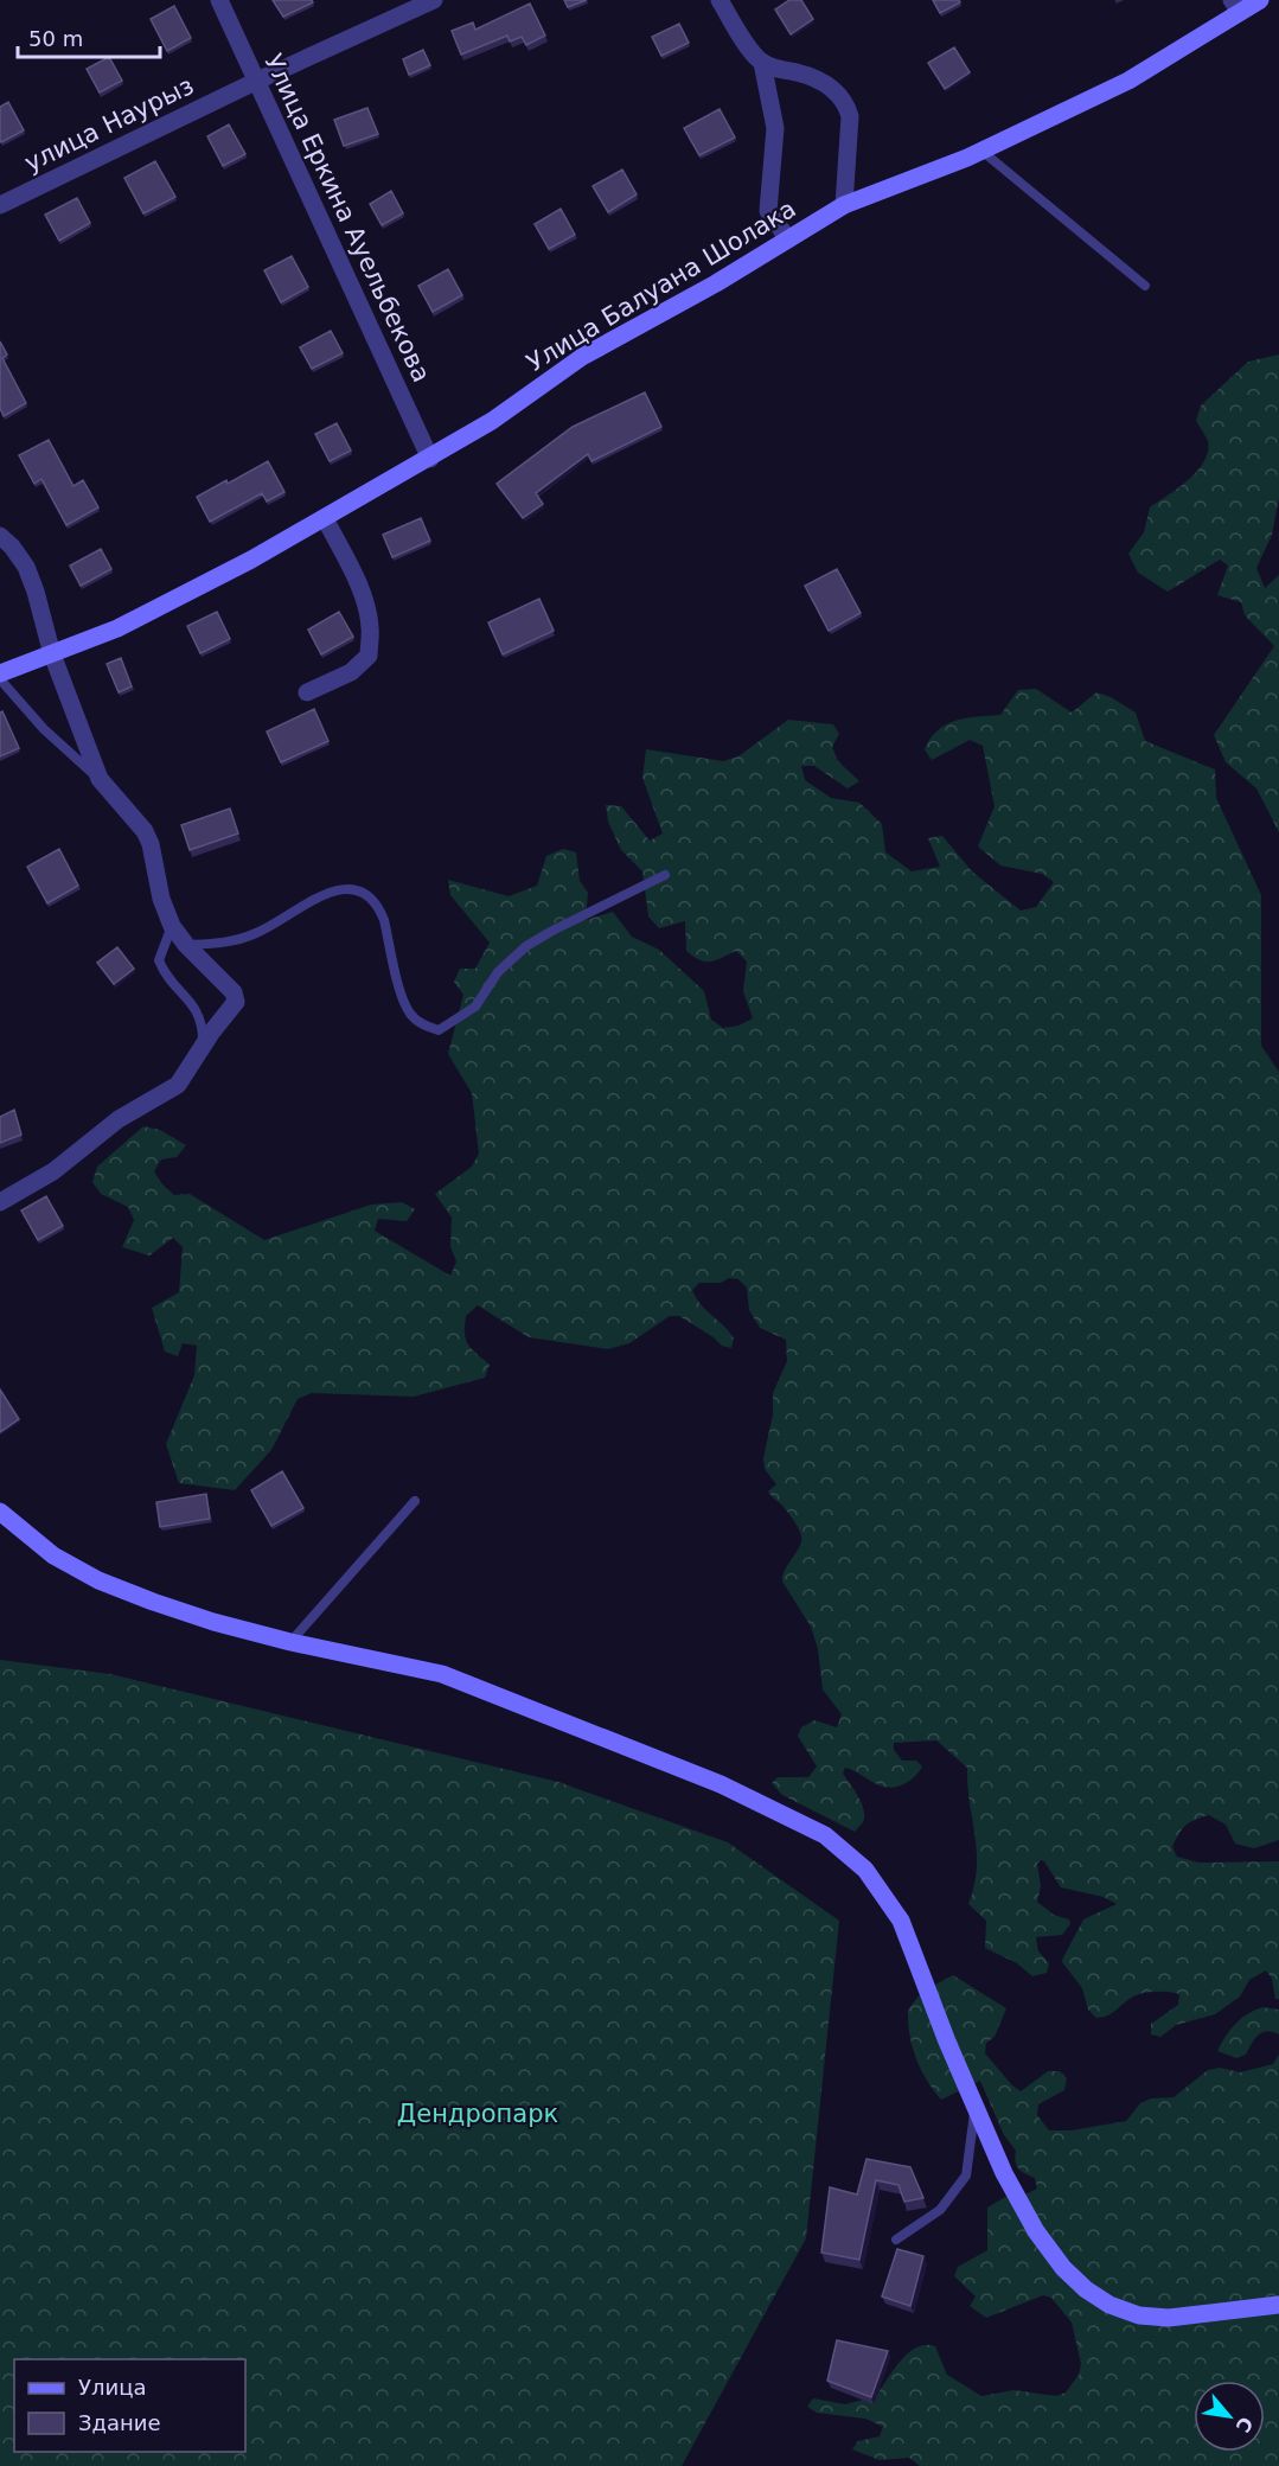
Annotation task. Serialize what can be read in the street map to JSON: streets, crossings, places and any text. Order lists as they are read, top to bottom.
{
  "streets": {
    "street": ["улица Наурыз", "Улица Еркина Ауельбекова", "Улица Балуана Шолака"]
  },
  "crossings": [
    ["улица Наурыз", "Улица Еркина Ауельбекова"],
    ["Улица Еркина Ауельбекова", "Улица Балуана Шолака"]
  ],
  "parks": ["Дендропарк"],
  "legend": ["Улица", "Здание"],
  "scale_bar": "50 m",
  "north": "bottom right"
}
